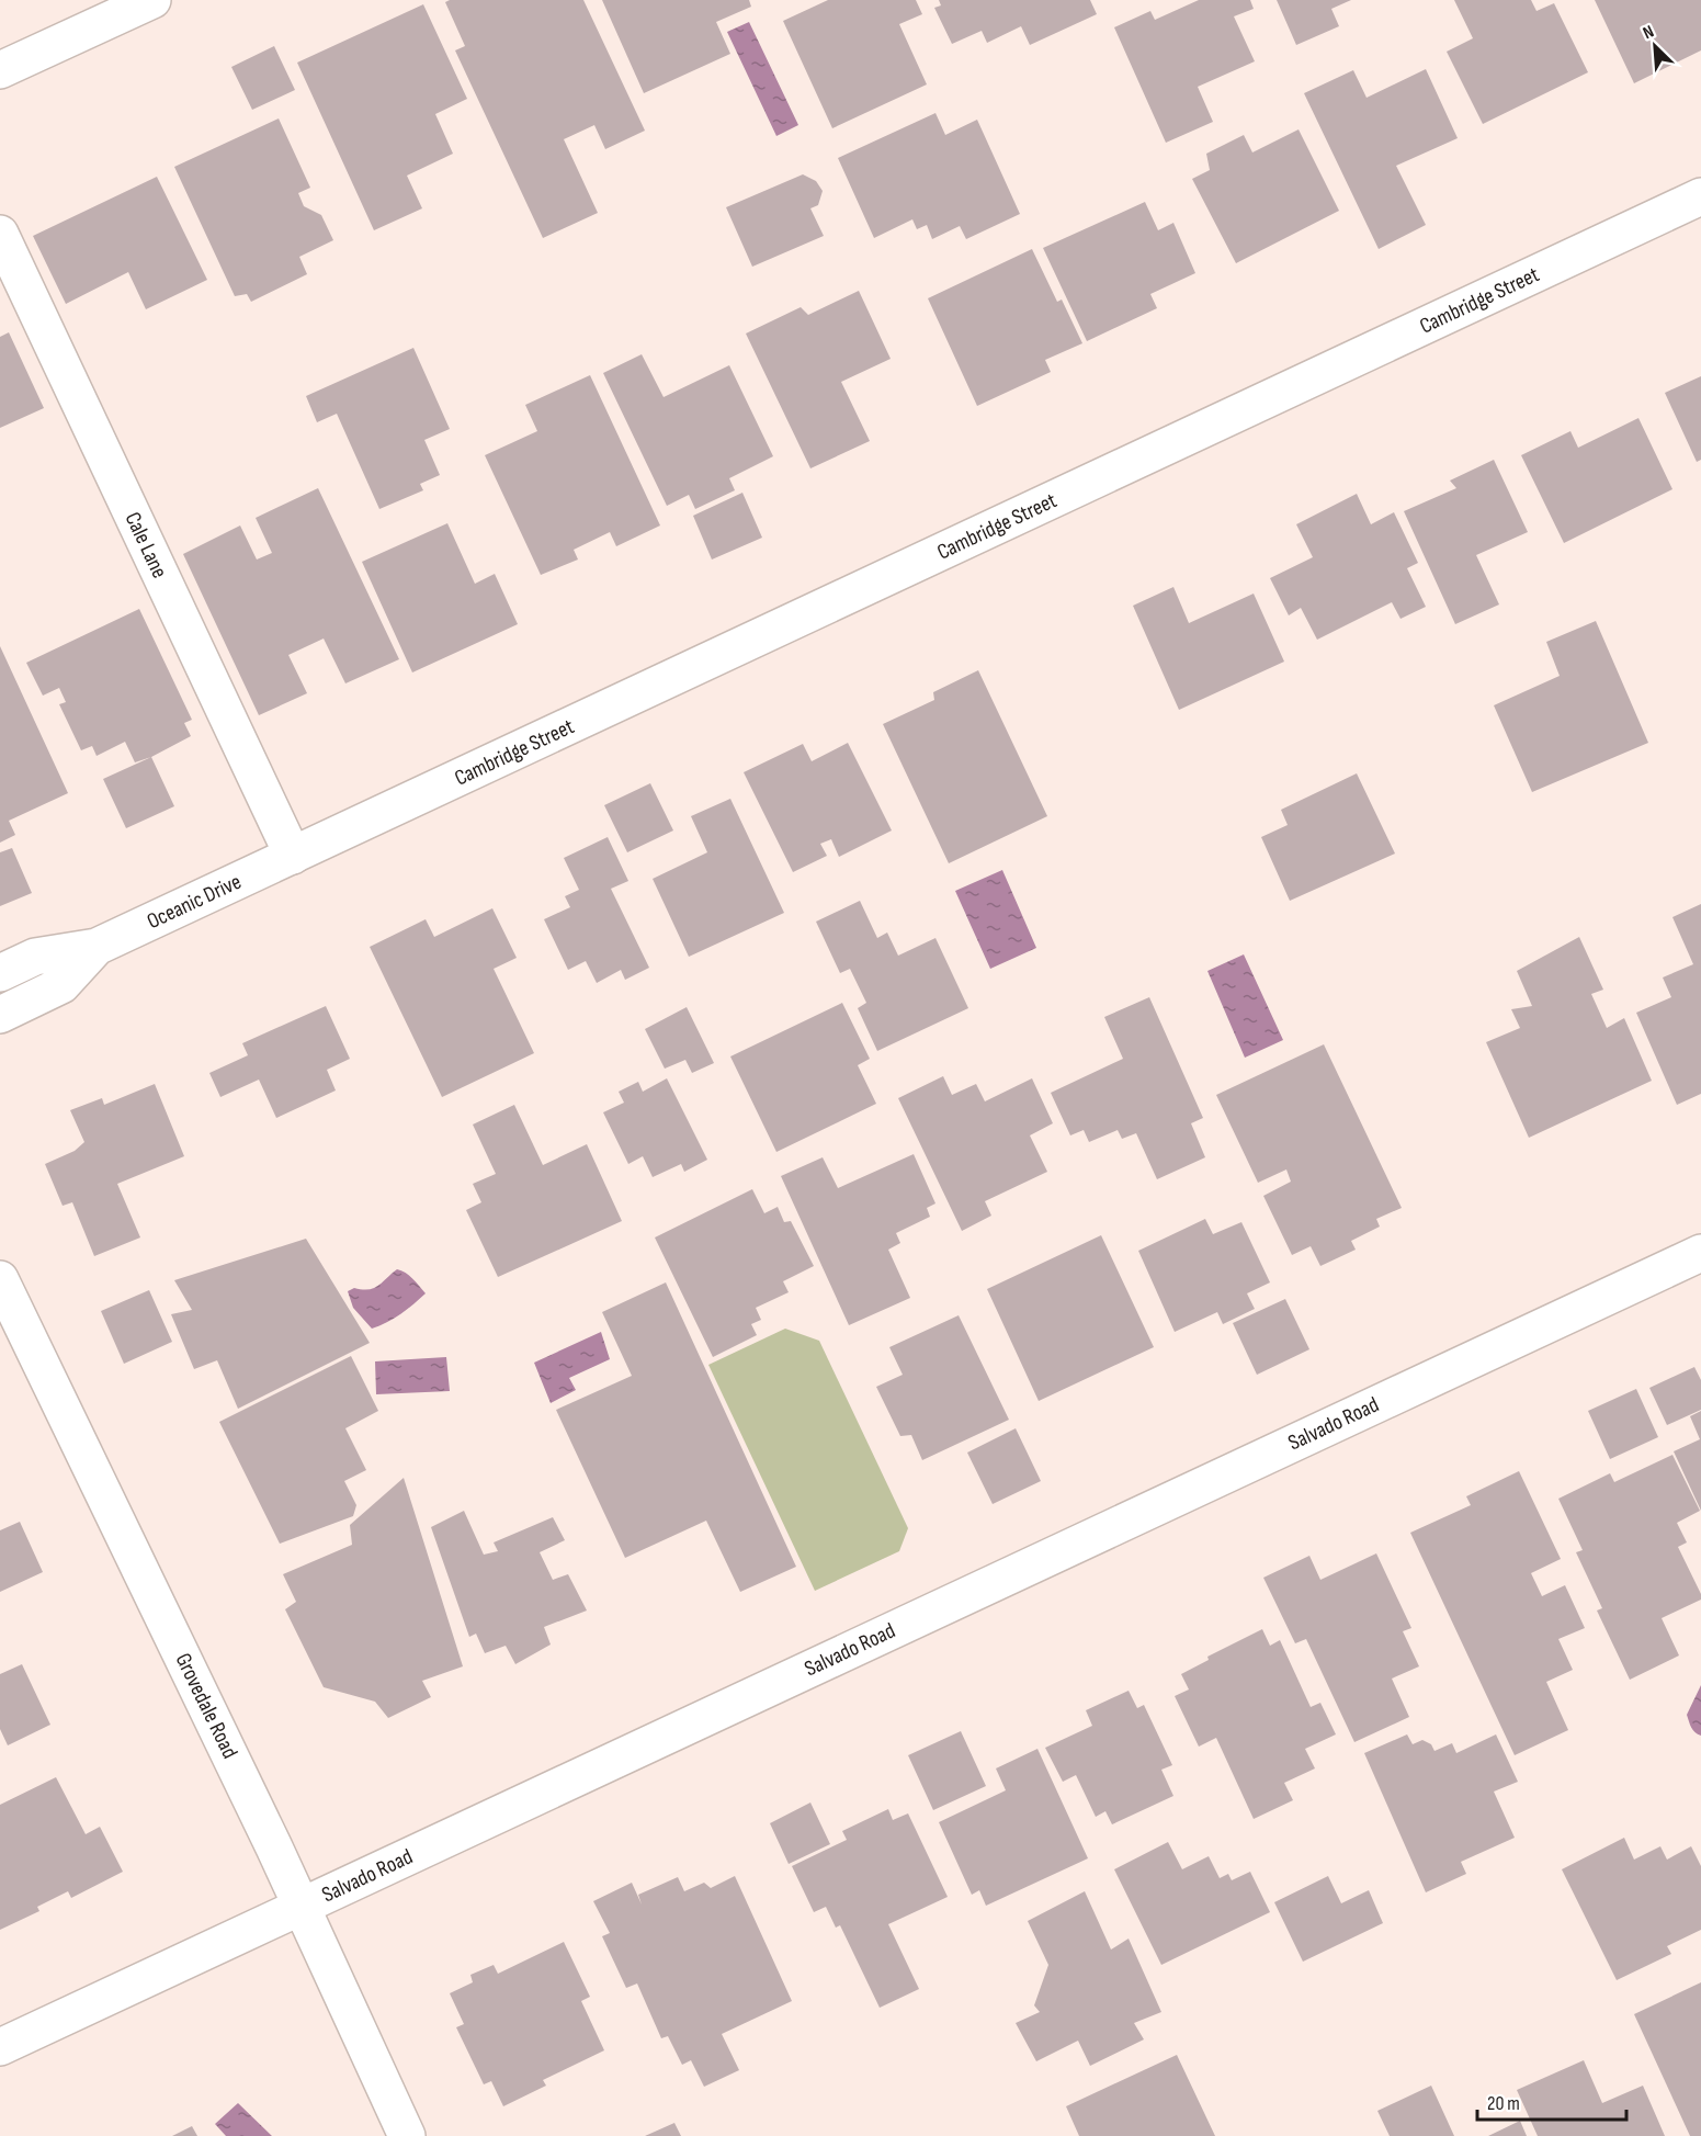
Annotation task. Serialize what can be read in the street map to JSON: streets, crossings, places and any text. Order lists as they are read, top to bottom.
{
  "streets": {
    "street": [
      "Cambridge Street",
      "Cale Lane",
      "Oceanic Drive",
      "Salvado Road",
      "Grovedale Road"
    ]
  },
  "crossings": [
    ["Cambridge Street", "Cale Lane"],
    ["Cambridge Street", "Oceanic Drive"],
    ["Cale Lane", "Oceanic Drive"],
    ["Salvado Road", "Grovedale Road"]
  ],
  "scale_bar": "20 m",
  "north": "top left"
}
